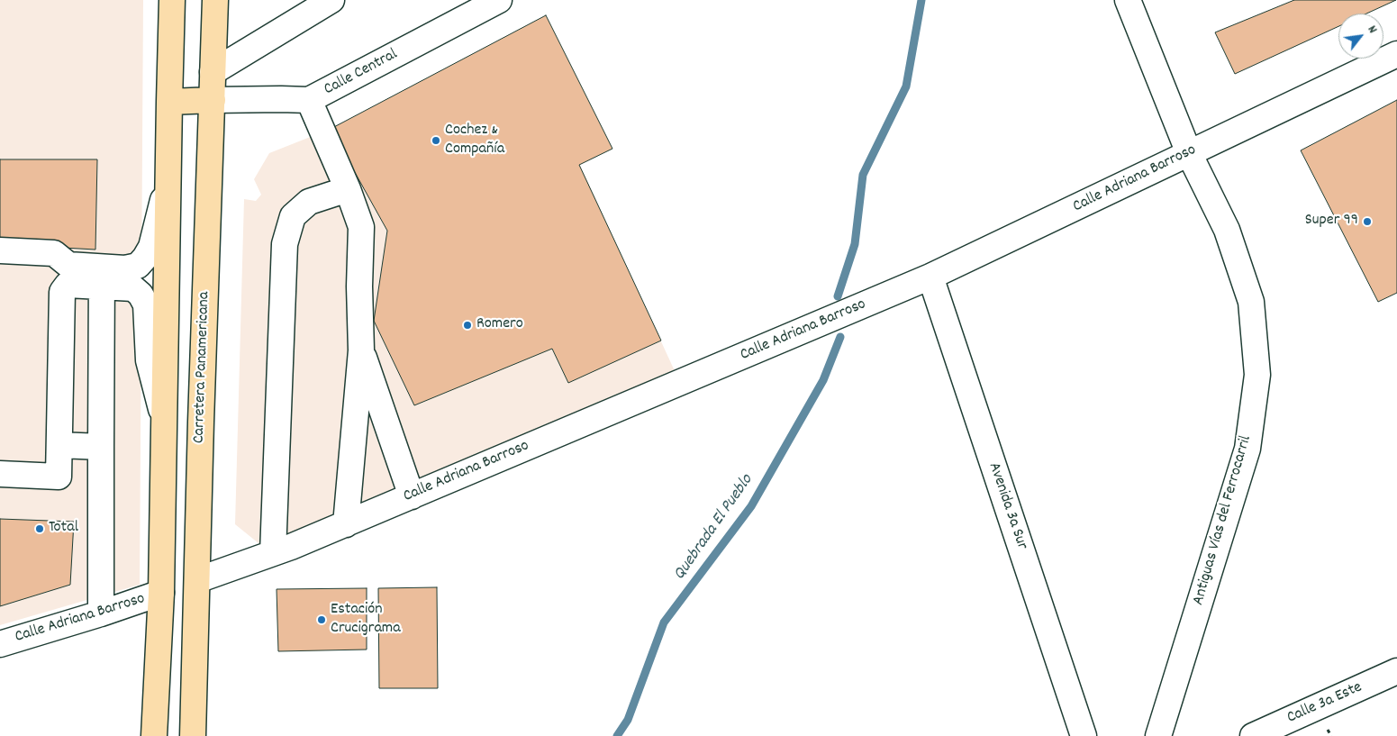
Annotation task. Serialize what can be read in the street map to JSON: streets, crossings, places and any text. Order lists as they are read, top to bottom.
{
  "streets": {
    "highway": ["Carretera Panamericana"],
    "street": [
      "Calle Central",
      "Calle Adriana Barroso",
      "Avenida 3a Sur",
      "Antiguas Vías del Ferrocarril",
      "Calle 3a Este"
    ]
  },
  "crossings": [
    ["Calle Central", "Carretera Panamericana"],
    ["Calle Adriana Barroso", "Carretera Panamericana"],
    ["Calle Adriana Barroso", "Avenida 3a Sur"],
    ["Calle Adriana Barroso", "Antiguas Vías del Ferrocarril"]
  ],
  "water": ["Quebrada El Pueblo"],
  "places": [
    "Cochez & Compañía",
    "Super 99",
    "Romero",
    "Total",
    "Estación Crucigrama"
  ],
  "north": "top right"
}
